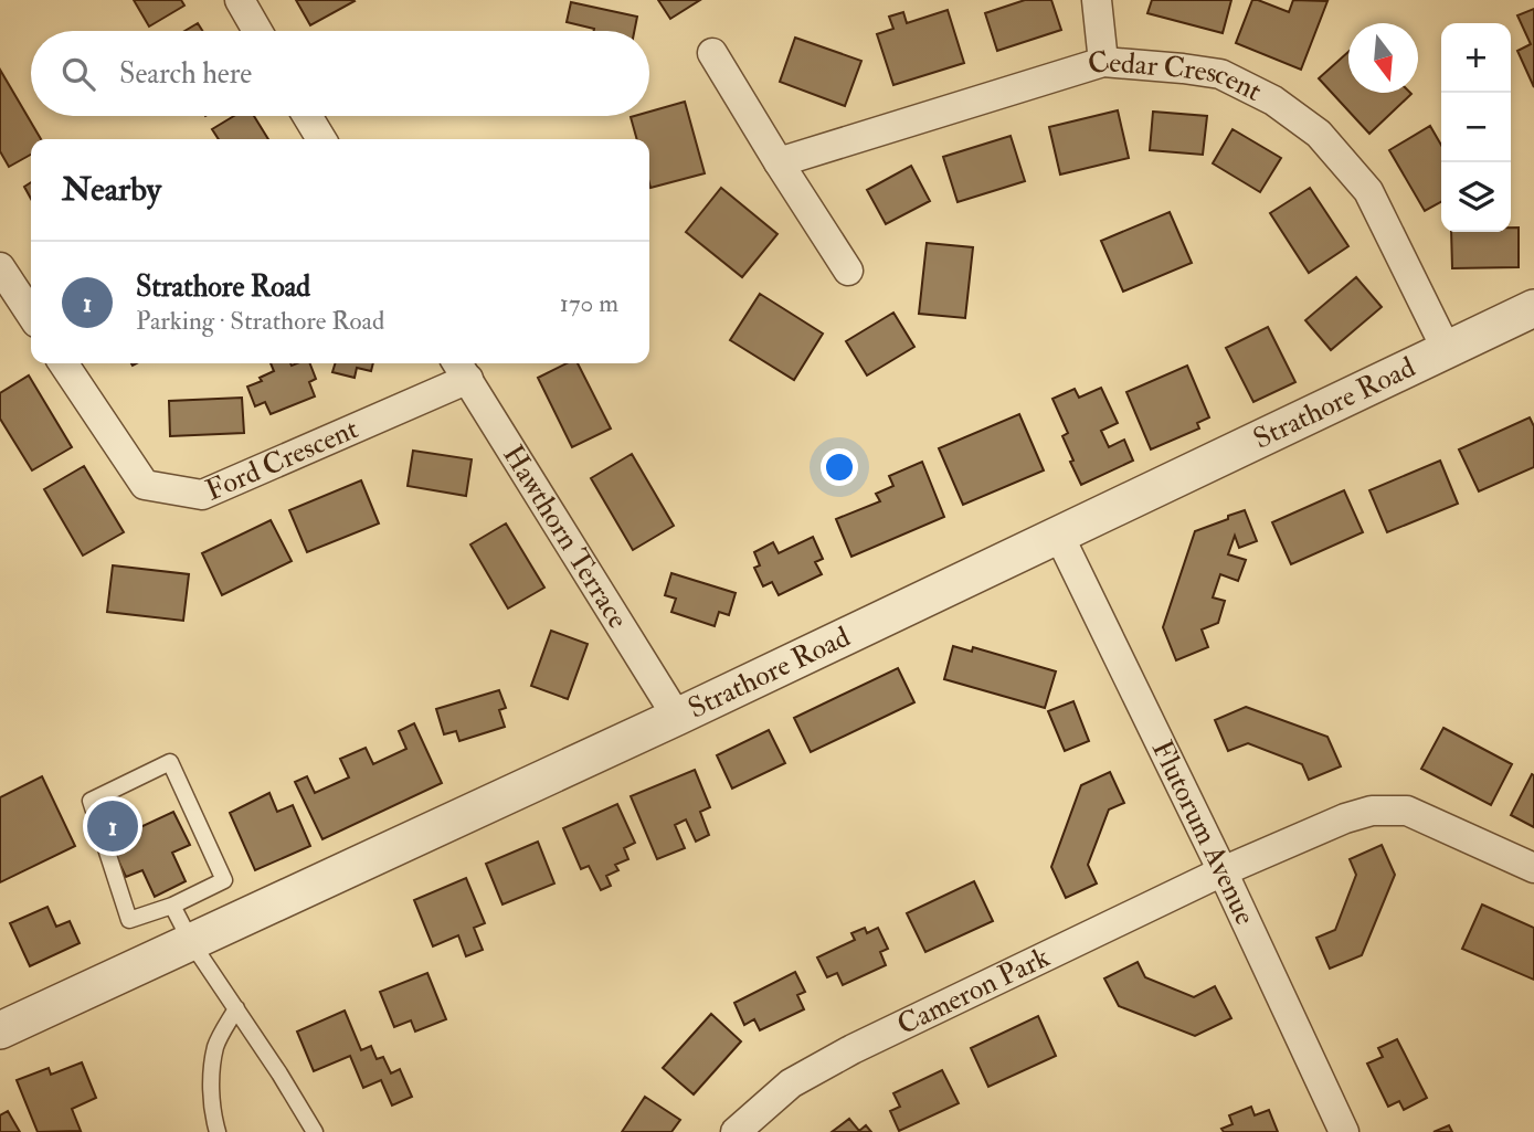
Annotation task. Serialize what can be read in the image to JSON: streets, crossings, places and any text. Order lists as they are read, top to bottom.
{
  "streets": {
    "street": [
      "Cedar Crescent",
      "Strathore Road",
      "Ford Crescent",
      "Hawthorn Terrace",
      "Flutorum Avenue",
      "Cameron Park"
    ]
  },
  "crossings": [
    ["Cedar Crescent", "Strathore Road"],
    ["Strathore Road", "Hawthorn Terrace"],
    ["Strathore Road", "Flutorum Avenue"],
    ["Ford Crescent", "Hawthorn Terrace"],
    ["Flutorum Avenue", "Cameron Park"]
  ],
  "north": "bottom",
  "page": {
    "map_buttons": ["+", "−"],
    "search": "Search here",
    "heading": "Nearby",
    "list": [
      {
        "mark": "1",
        "name": "Strathore Road",
        "note": "Parking · Strathore Road",
        "value": "170 m"
      }
    ],
    "pins": "1"
  }
}
